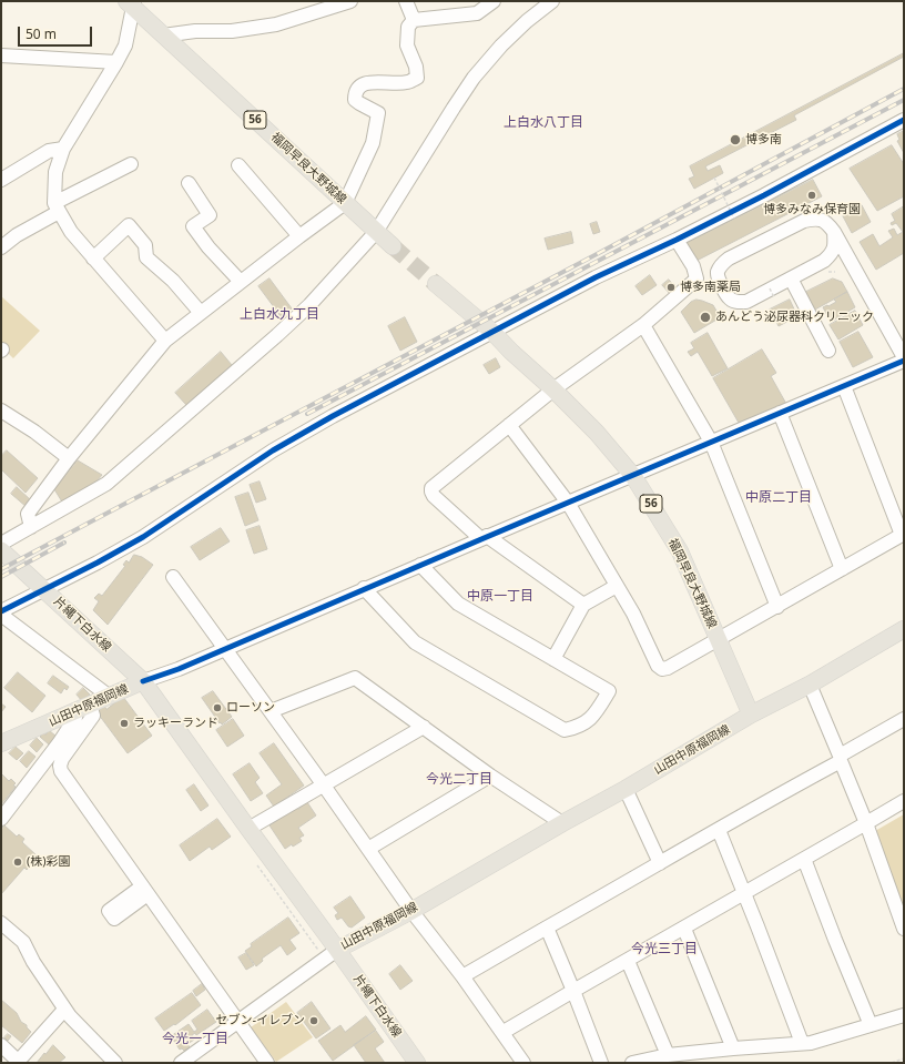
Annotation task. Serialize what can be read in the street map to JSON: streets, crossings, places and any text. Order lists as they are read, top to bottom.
{
  "streets": {
    "main road": [
      "56",
      "福岡早良大野城線",
      "片縄下白水線",
      "山田中原福岡線"
    ]
  },
  "crossings": [
    ["福岡早良大野城線", "山田中原福岡線"],
    ["片縄下白水線", "山田中原福岡線"]
  ],
  "districts": [
    "上白水八丁目",
    "上白水九丁目",
    "中原二丁目",
    "中原一丁目",
    "今光二丁目",
    "今光三丁目",
    "今光一丁目"
  ],
  "places": [
    "博多南",
    "博多みなみ保育園",
    "博多南薬局",
    "あんどう泌尿器科クリニック",
    "ローソン",
    "ラッキーランド",
    "(株)彩園",
    "セブン-イレブン"
  ],
  "scale_bar": "50 m"
}
